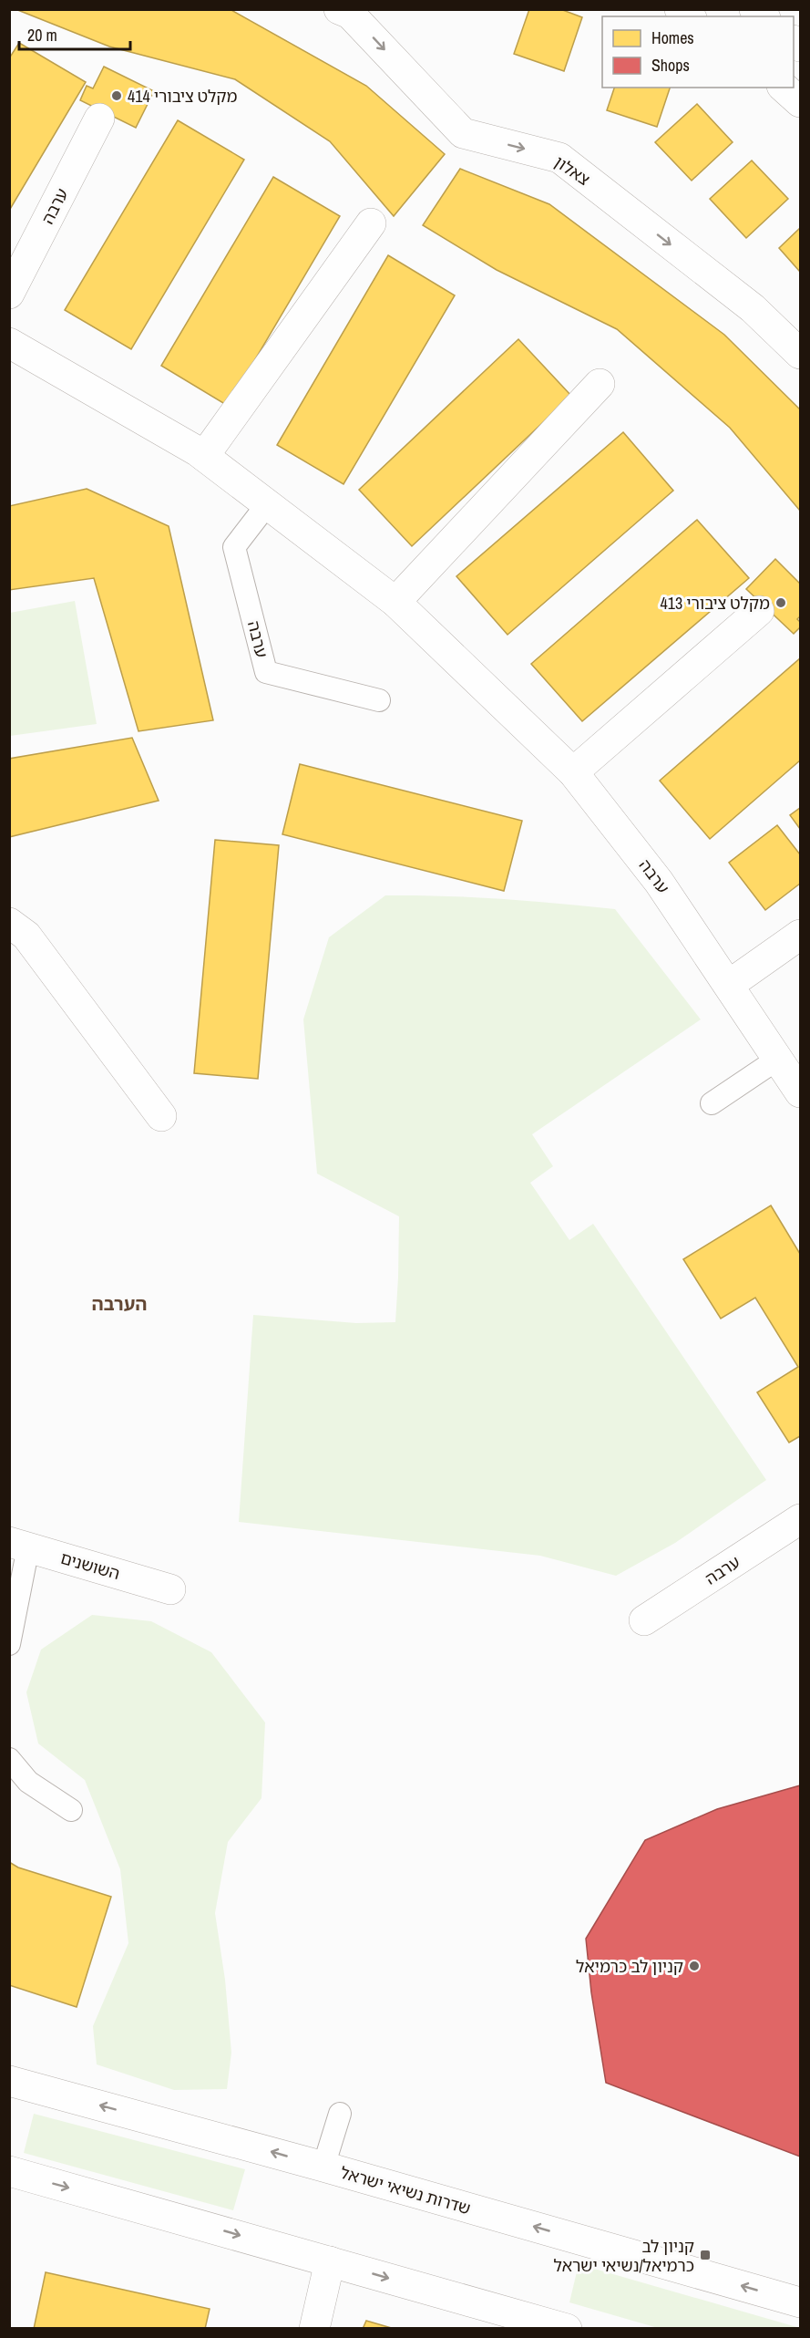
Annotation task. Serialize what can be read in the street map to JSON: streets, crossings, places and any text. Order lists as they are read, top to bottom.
{
  "streets": {
    "street": [
      "צאלון",
      "ערבה",
      "השושנים",
      "שדרות נשיאי ישראל"
    ]
  },
  "one_way": ["צאלון"],
  "districts": ["הערבה"],
  "places": {
    "other": ["מקלט ציבורי 414", "מקלט ציבורי 413", "קניון לב כרמיאל"],
    "transit": ["קניון לב כרמיאל/נשיאי ישראל"]
  },
  "legend": ["Homes", "Shops"],
  "scale_bar": "20 m"
}
